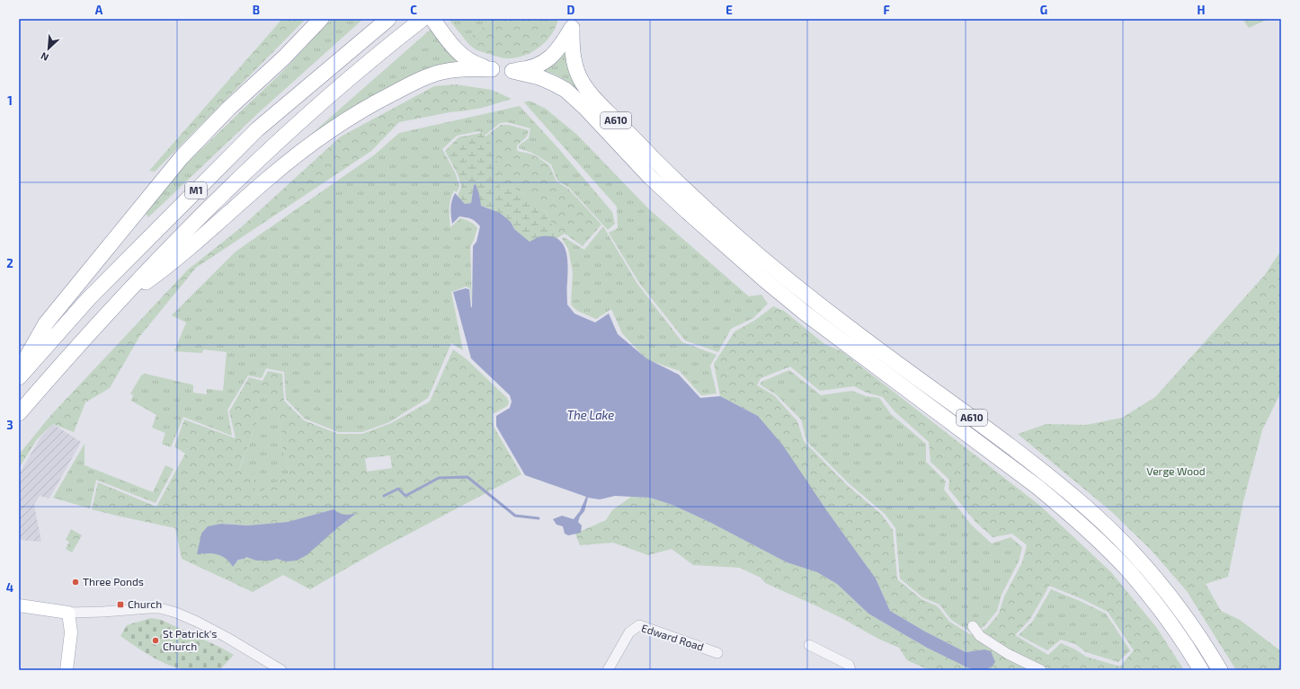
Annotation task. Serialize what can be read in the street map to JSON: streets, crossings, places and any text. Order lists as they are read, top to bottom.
{
  "streets": {
    "highway": ["A610", "M1"],
    "street": ["Edward Road"]
  },
  "water": ["The Lake"],
  "parks": ["Verge Wood"],
  "places": {
    "other": ["Three Ponds", "St Patrick's Church"],
    "transit": ["Church"]
  },
  "north": "bottom left",
  "grid": {
    "columns": [
      "A",
      "B",
      "C",
      "D",
      "E",
      "F",
      "G",
      "H"
    ],
    "rows": [
      "1",
      "2",
      "3",
      "4"
    ]
  }
}
